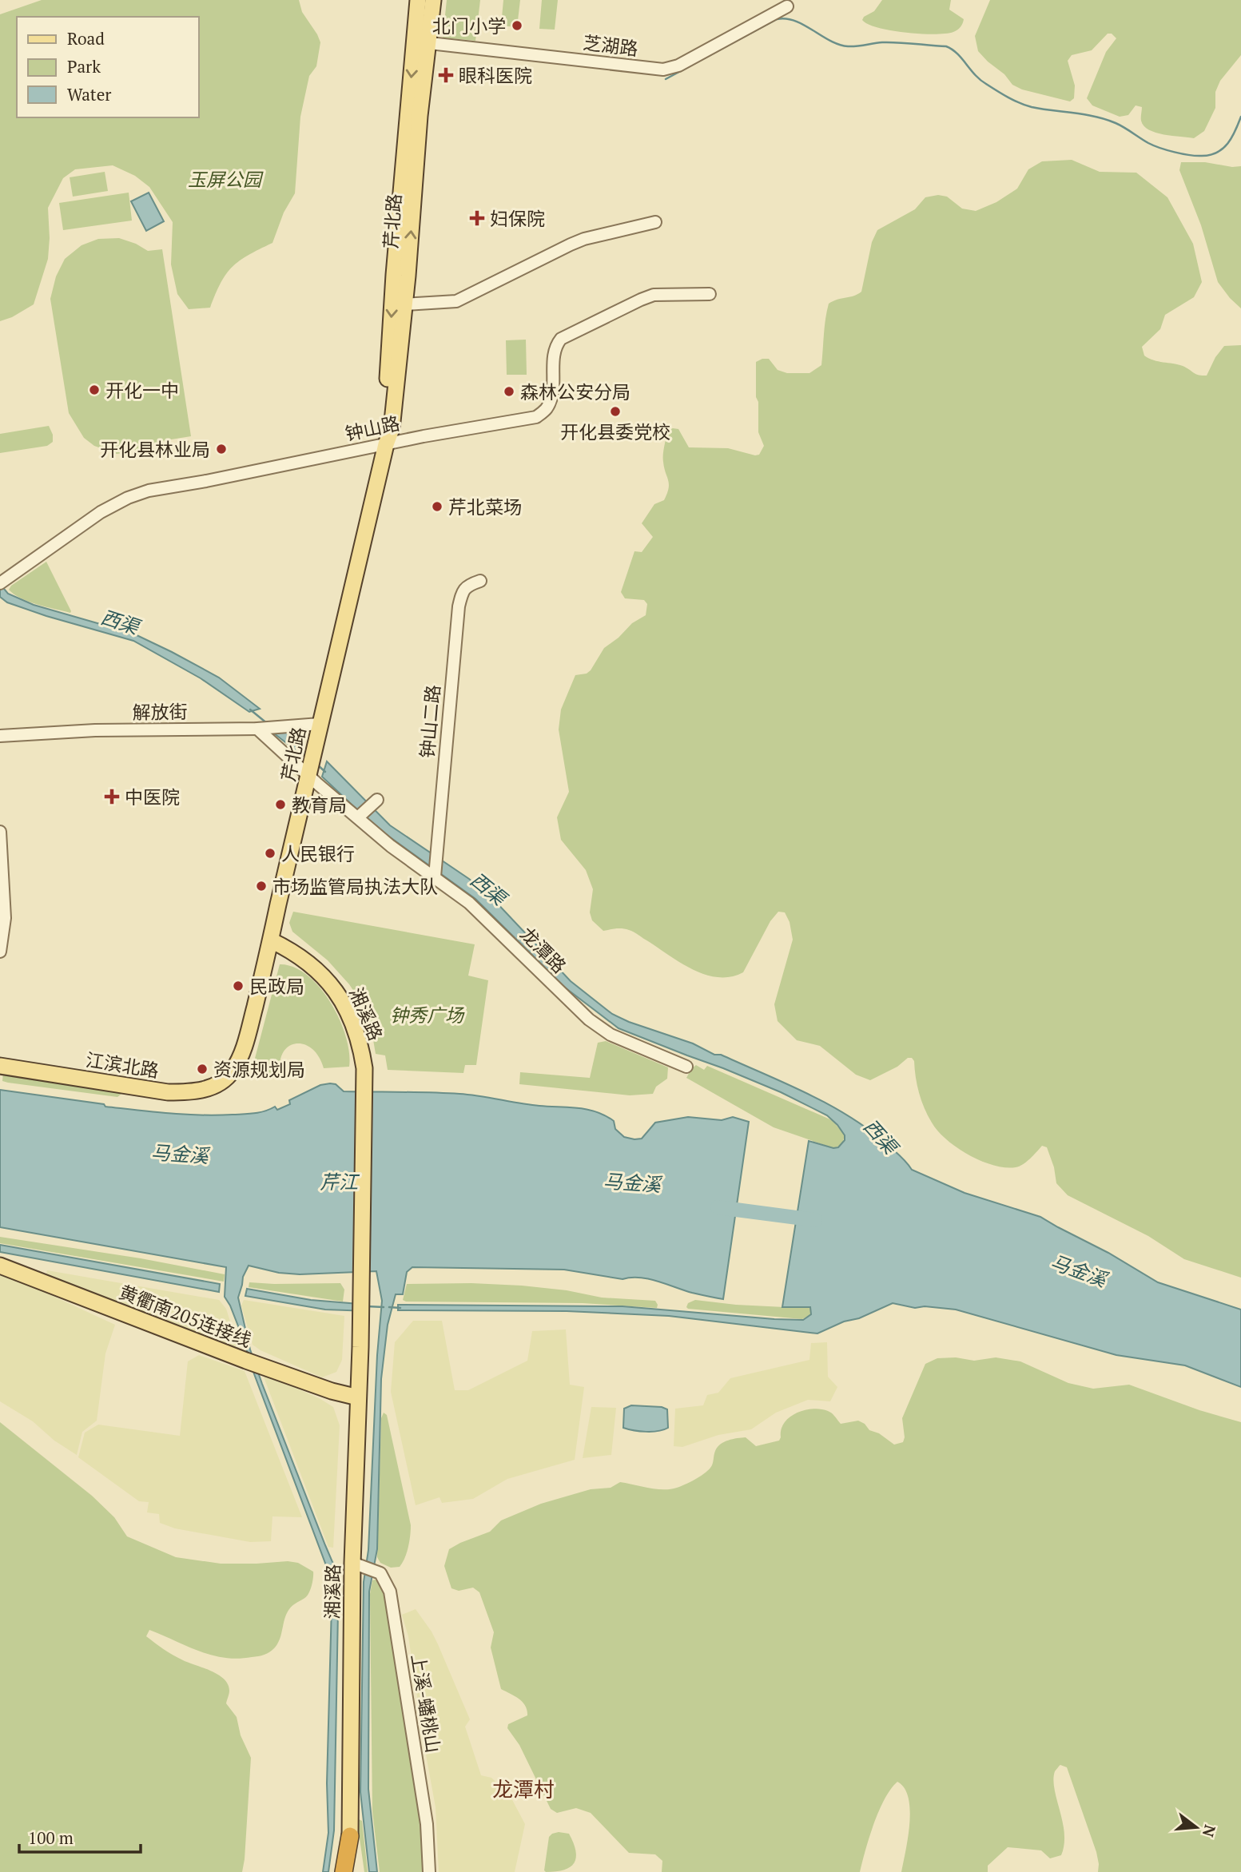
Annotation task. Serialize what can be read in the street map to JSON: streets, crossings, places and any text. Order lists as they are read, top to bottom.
{
  "streets": {
    "main road": [
      "芹北路",
      "湘溪路",
      "江滨北路",
      "黄衢南205连接线"
    ],
    "street": [
      "芝湖路",
      "钟山路",
      "解放街",
      "钟山二路",
      "龙潭路",
      "上溪-蟠桃山"
    ]
  },
  "crossings": [
    ["芝湖路", "芹北路"],
    ["芹北路", "钟山路"],
    ["芹北路", "解放街"],
    ["芹北路", "龙潭路"],
    ["芹北路", "湘溪路"],
    ["芹北路", "江滨北路"],
    ["解放街", "龙潭路"],
    ["钟山二路", "龙潭路"],
    ["湘溪路", "黄衢南205连接线"],
    ["湘溪路", "上溪-蟠桃山"]
  ],
  "districts": ["龙潭村"],
  "water": ["西渠", "马金溪", "芹江"],
  "parks": ["玉屏公园", "钟秀广场"],
  "places": {
    "other": [
      "北门小学",
      "开化一中",
      "森林公安分局",
      "开化县委党校",
      "开化县林业局",
      "芹北菜场",
      "教育局",
      "人民银行",
      "市场监管局执法大队",
      "民政局",
      "资源规划局"
    ],
    "health": ["眼科医院", "妇保院", "中医院"]
  },
  "legend": ["Road", "Park", "Water"],
  "scale_bar": "100 m",
  "north": "right"
}
